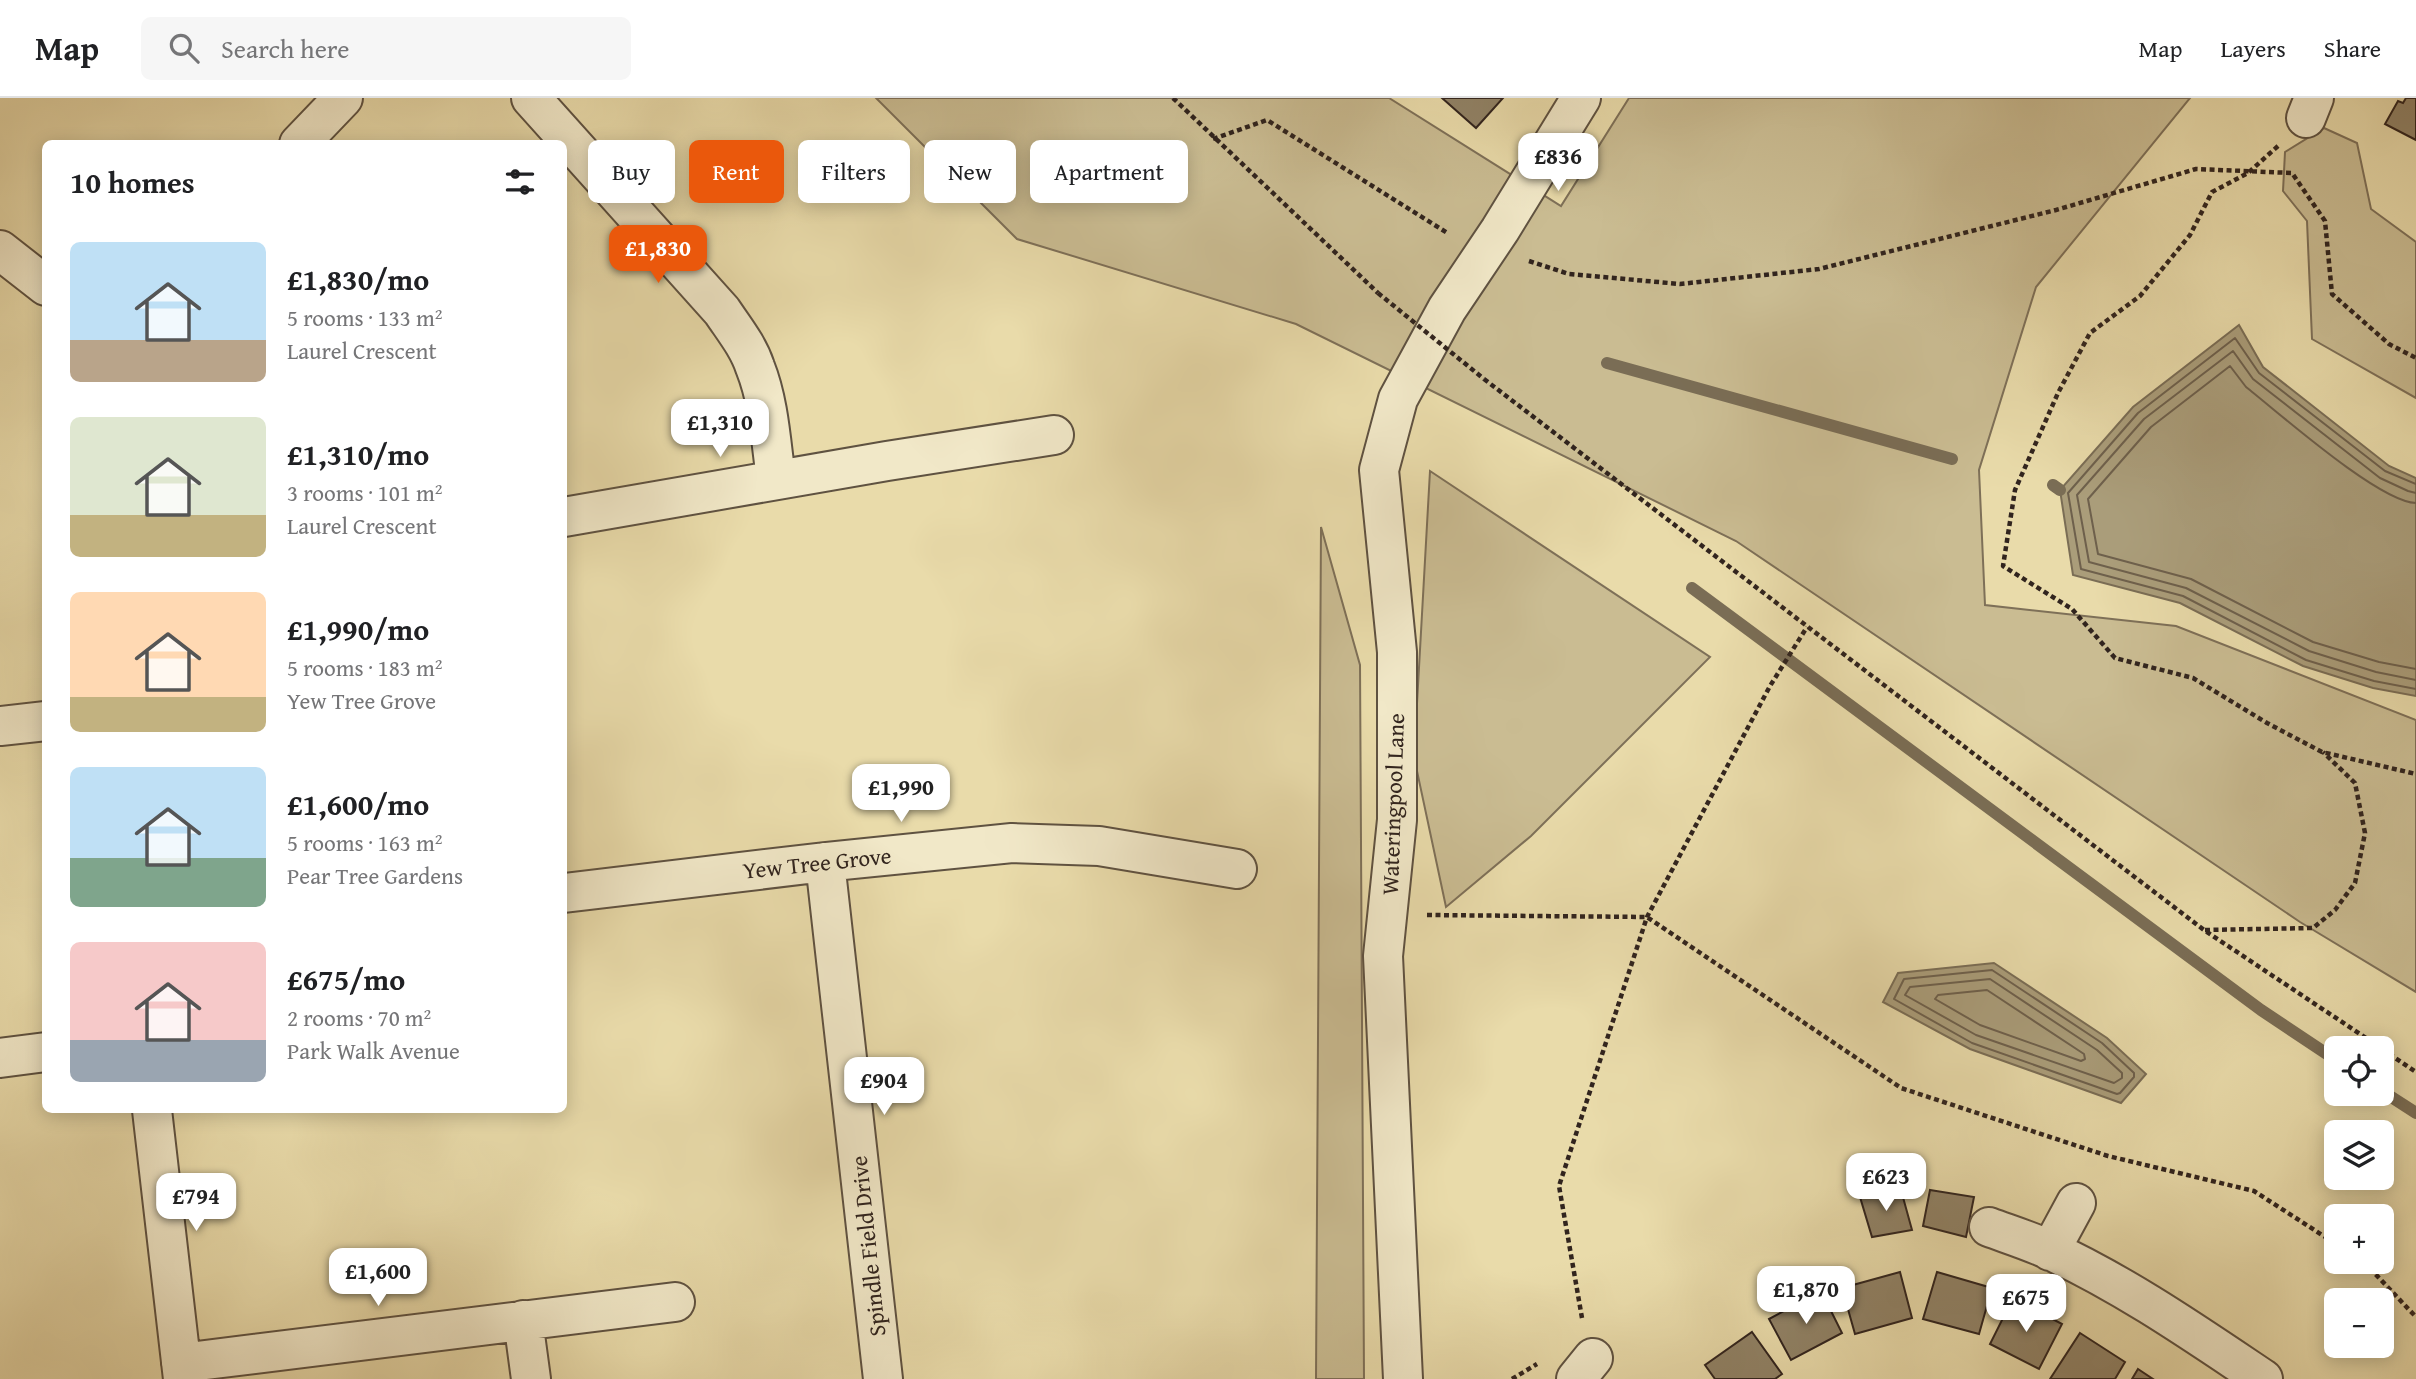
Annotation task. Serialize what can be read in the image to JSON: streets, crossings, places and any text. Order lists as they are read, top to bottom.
{
  "streets": {
    "street": ["Wateringpool Lane", "Yew Tree Grove", "Spindle Field Drive"]
  },
  "crossings": [
    ["Yew Tree Grove", "Spindle Field Drive"]
  ],
  "page": {
    "header": "Map",
    "search": "Search here",
    "nav": ["Map", "Layers", "Share"],
    "price": [
      "£836",
      "£1,830",
      "£1,310",
      "£1,990",
      "£904",
      "£623",
      "£794",
      "£1,600",
      "£1,870",
      "£675"
    ],
    "chip": [
      "Buy",
      "Rent",
      "Filters",
      "New",
      "Apartment"
    ],
    "heading": "10 homes",
    "list": [
      {
        "name": "£1,830/mo",
        "note": "5 rooms · 133 m² · Laurel Crescent"
      },
      {
        "name": "£1,310/mo",
        "note": "3 rooms · 101 m² · Laurel Crescent"
      },
      {
        "name": "£1,990/mo",
        "note": "5 rooms · 183 m² · Yew Tree Grove"
      },
      {
        "name": "£1,600/mo",
        "note": "5 rooms · 163 m² · Pear Tree Gardens"
      },
      {
        "name": "£675/mo",
        "note": "2 rooms · 70 m² · Park Walk Avenue"
      }
    ],
    "map_buttons": ["+", "−"]
  }
}
